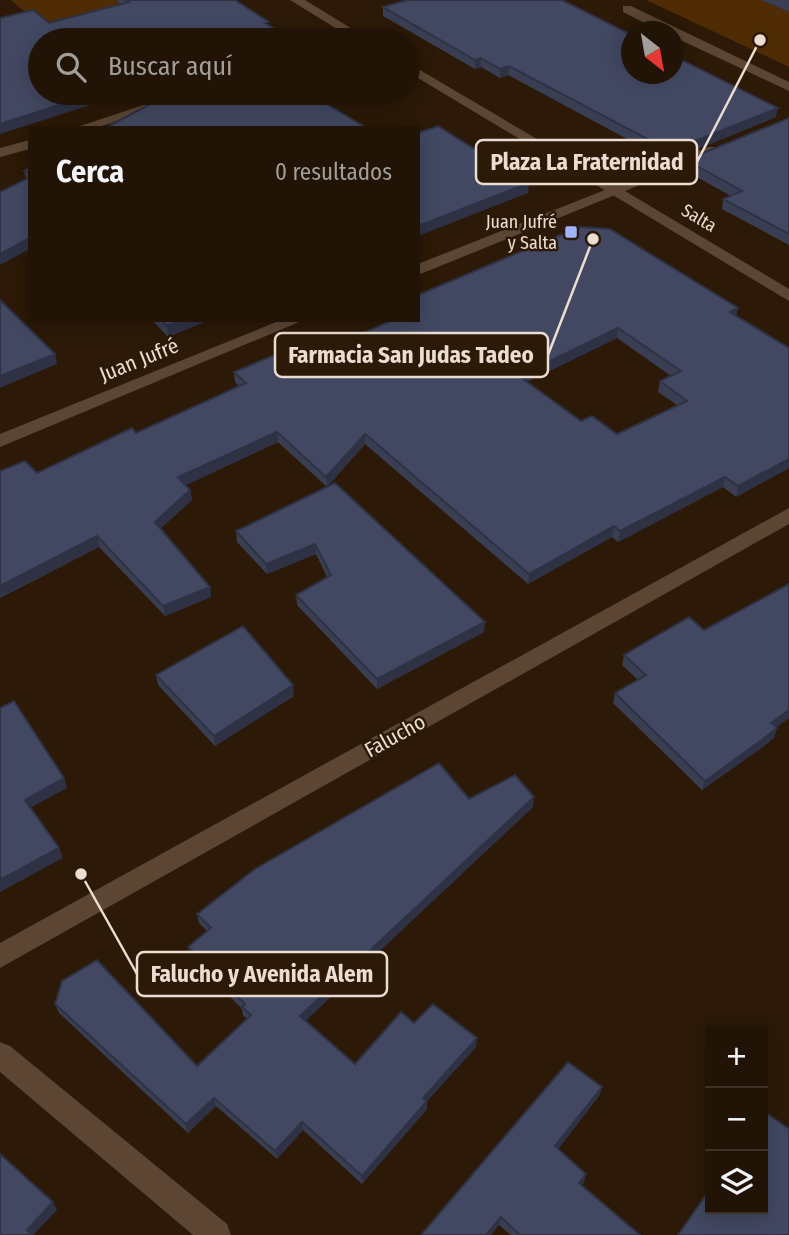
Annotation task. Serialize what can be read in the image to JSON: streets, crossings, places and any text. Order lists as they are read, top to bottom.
{
  "streets": {
    "street": ["Salta", "Juan Jufré", "Falucho"]
  },
  "places": {
    "other": ["Plaza La Fraternidad", "Farmacia San Judas Tadeo", "Falucho y Avenida Alem"],
    "transit": ["Juan Jufré y Salta"]
  },
  "north": "bottom right",
  "page": {
    "search": "Buscar aquí",
    "heading": ["Cerca", "0 resultados"],
    "map_buttons": ["+", "−"]
  }
}
